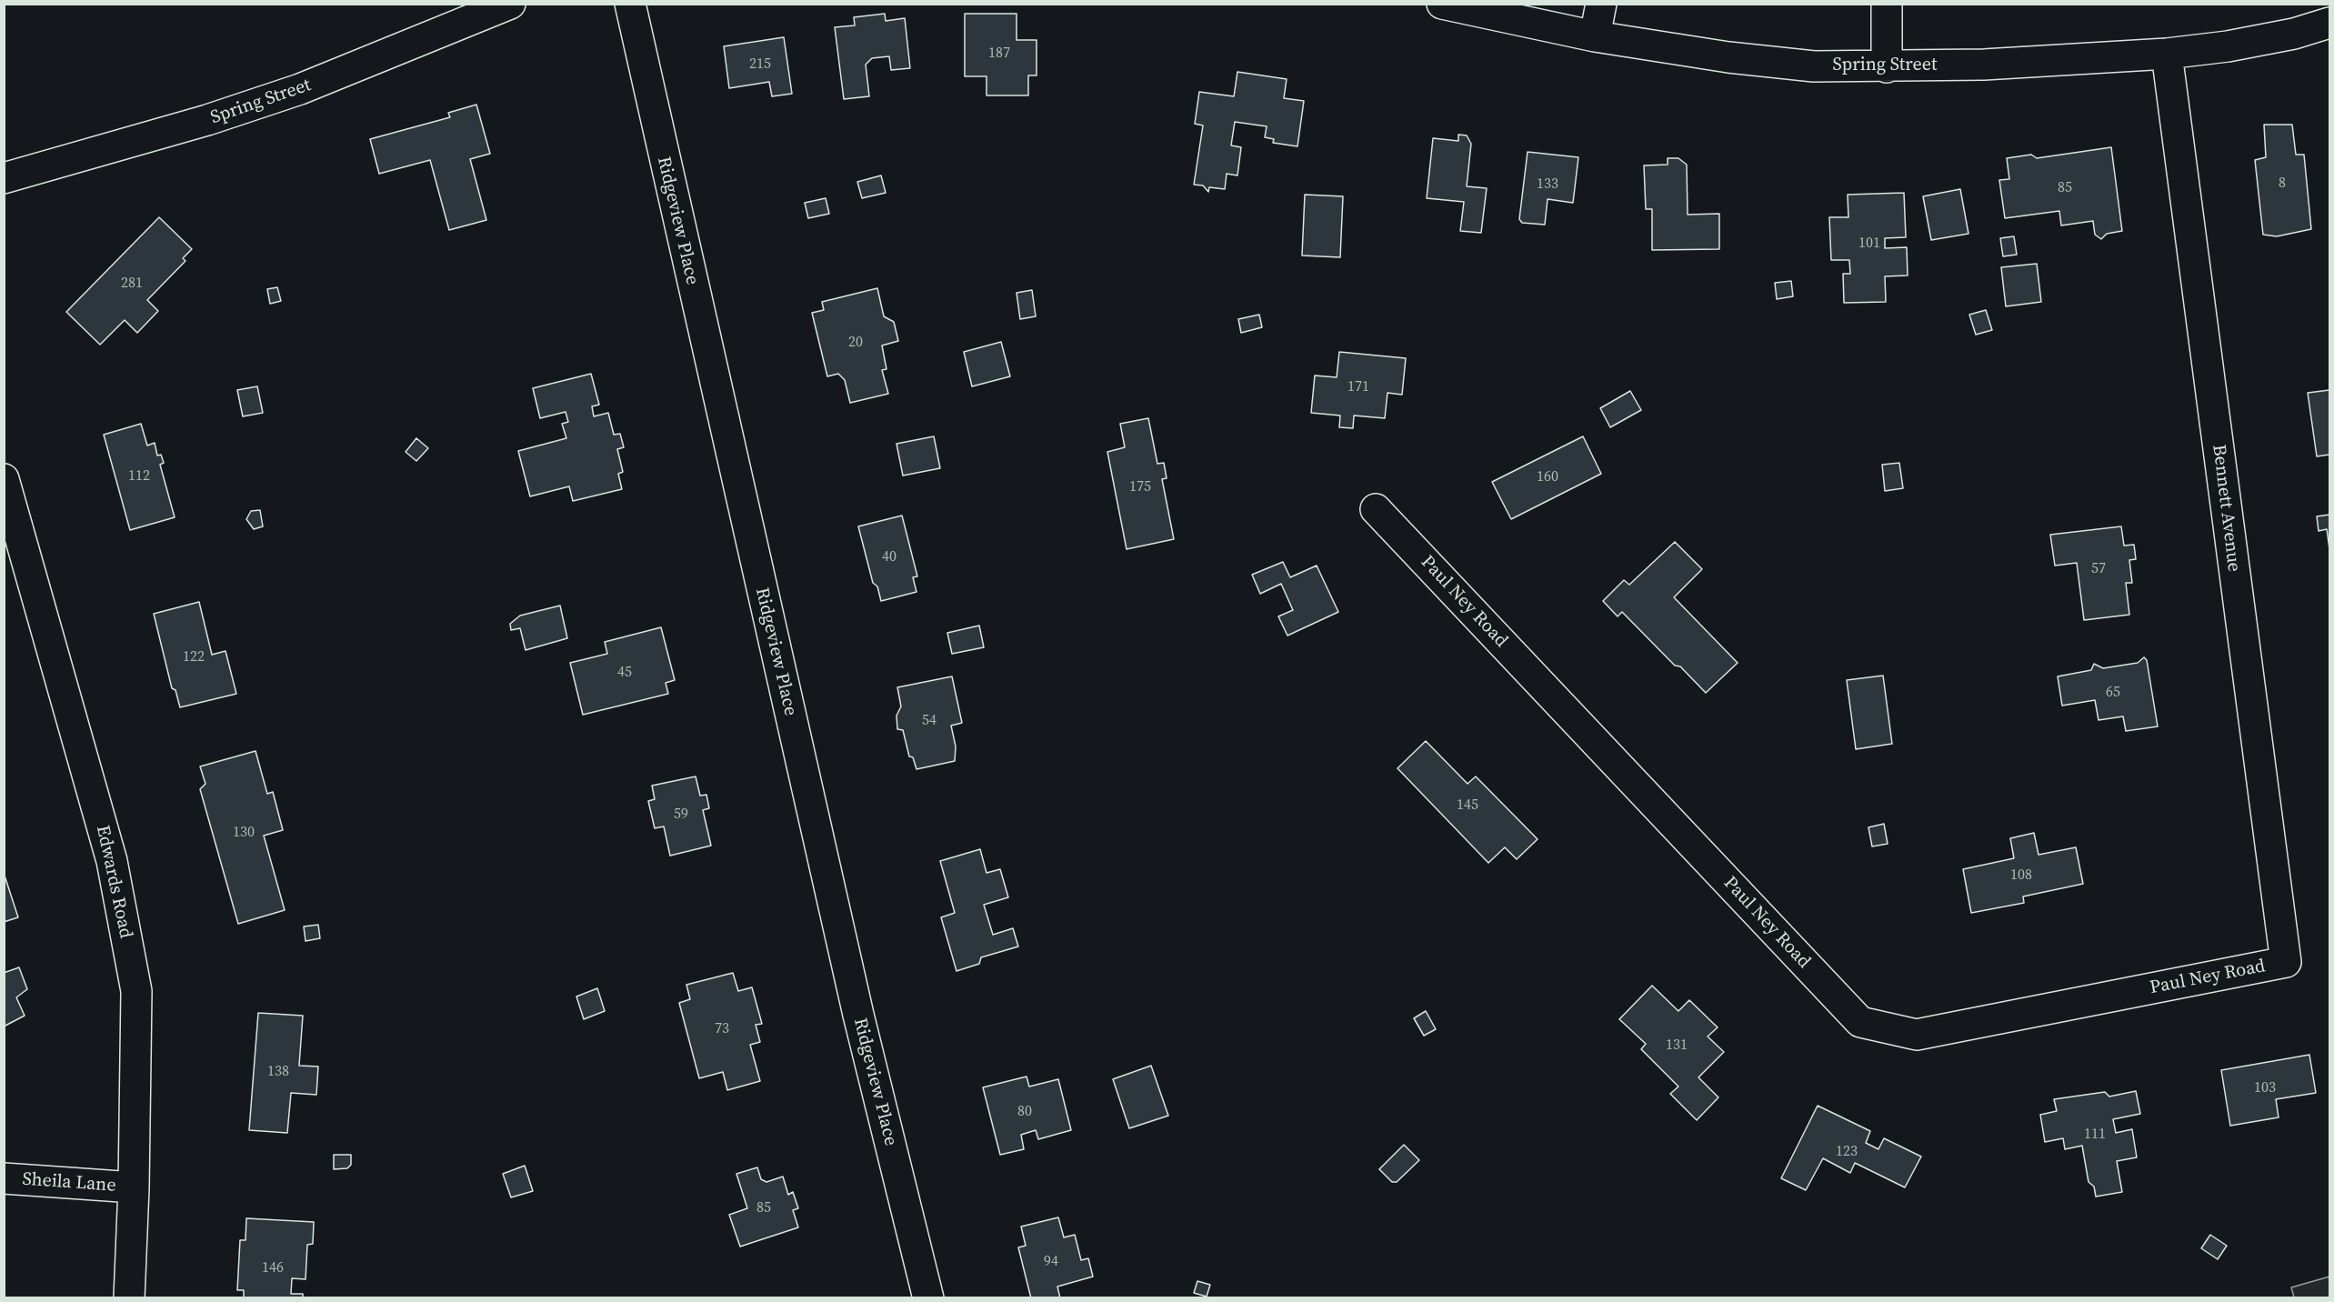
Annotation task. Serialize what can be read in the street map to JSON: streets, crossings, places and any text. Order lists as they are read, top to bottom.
{
  "streets": {
    "street": [
      "Spring Street",
      "Ridgeview Place",
      "Bennett Avenue",
      "Paul Ney Road",
      "Edwards Road",
      "Sheila Lane"
    ]
  },
  "crossings": [
    ["Spring Street", "Bennett Avenue"],
    ["Bennett Avenue", "Paul Ney Road"],
    ["Edwards Road", "Sheila Lane"]
  ],
  "house_numbers": [
    "187",
    "215",
    "8",
    "133",
    "85",
    "101",
    "281",
    "20",
    "171",
    "112",
    "160",
    "175",
    "40",
    "57",
    "122",
    "45",
    "65",
    "54",
    "145",
    "59",
    "130",
    "108",
    "73",
    "131",
    "138",
    "103",
    "80",
    "111",
    "123",
    "85",
    "94",
    "146"
  ]
}
